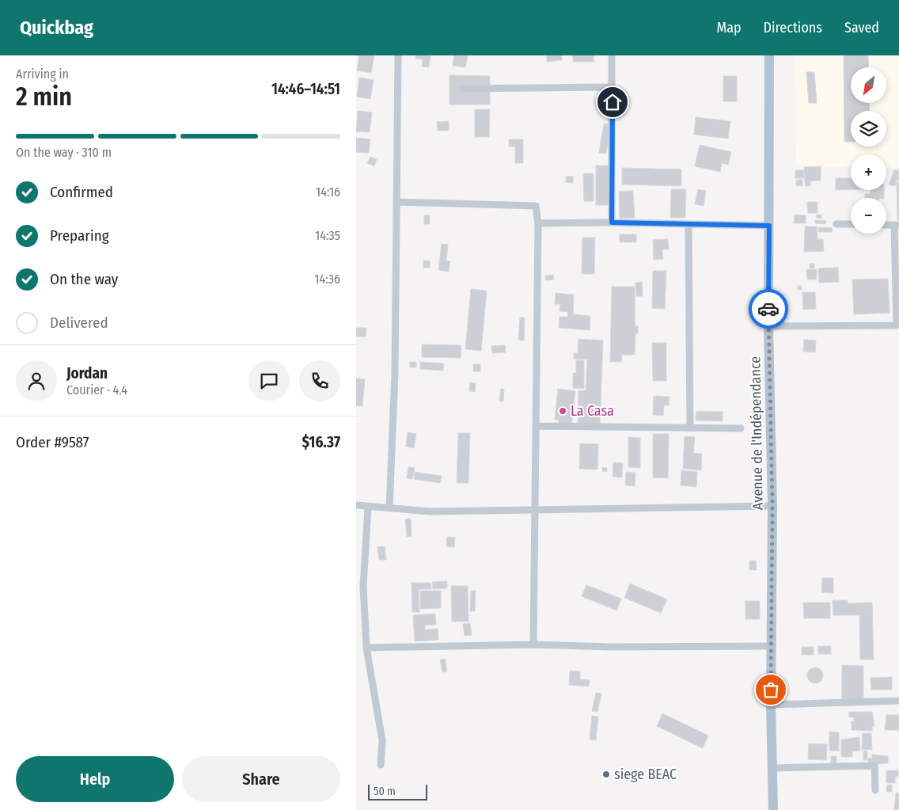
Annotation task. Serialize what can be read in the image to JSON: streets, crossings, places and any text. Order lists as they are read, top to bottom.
{
  "streets": {
    "main road": ["Avenue de l'Indépendance"]
  },
  "places": ["La Casa", "siege BEAC"],
  "scale_bar": "50 m",
  "north": "bottom left",
  "page": {
    "header": "Quickbag",
    "nav": ["Map", "Directions", "Saved"],
    "heading": ["2 min", "Arriving in", "14:46–14:51"],
    "panel": [
      "Jordan",
      "Courier · 4.4",
      "Order #9587",
      "$16.37"
    ],
    "map_buttons": ["+", "−"],
    "bar": "On the way · 310 m",
    "list": [
      ["Confirmed", "14:16"],
      ["Preparing", "14:35"],
      ["On the way", "14:36"],
      "Delivered"
    ],
    "buttons": ["Help", "Share"],
    "scale": "50 m"
  }
}
